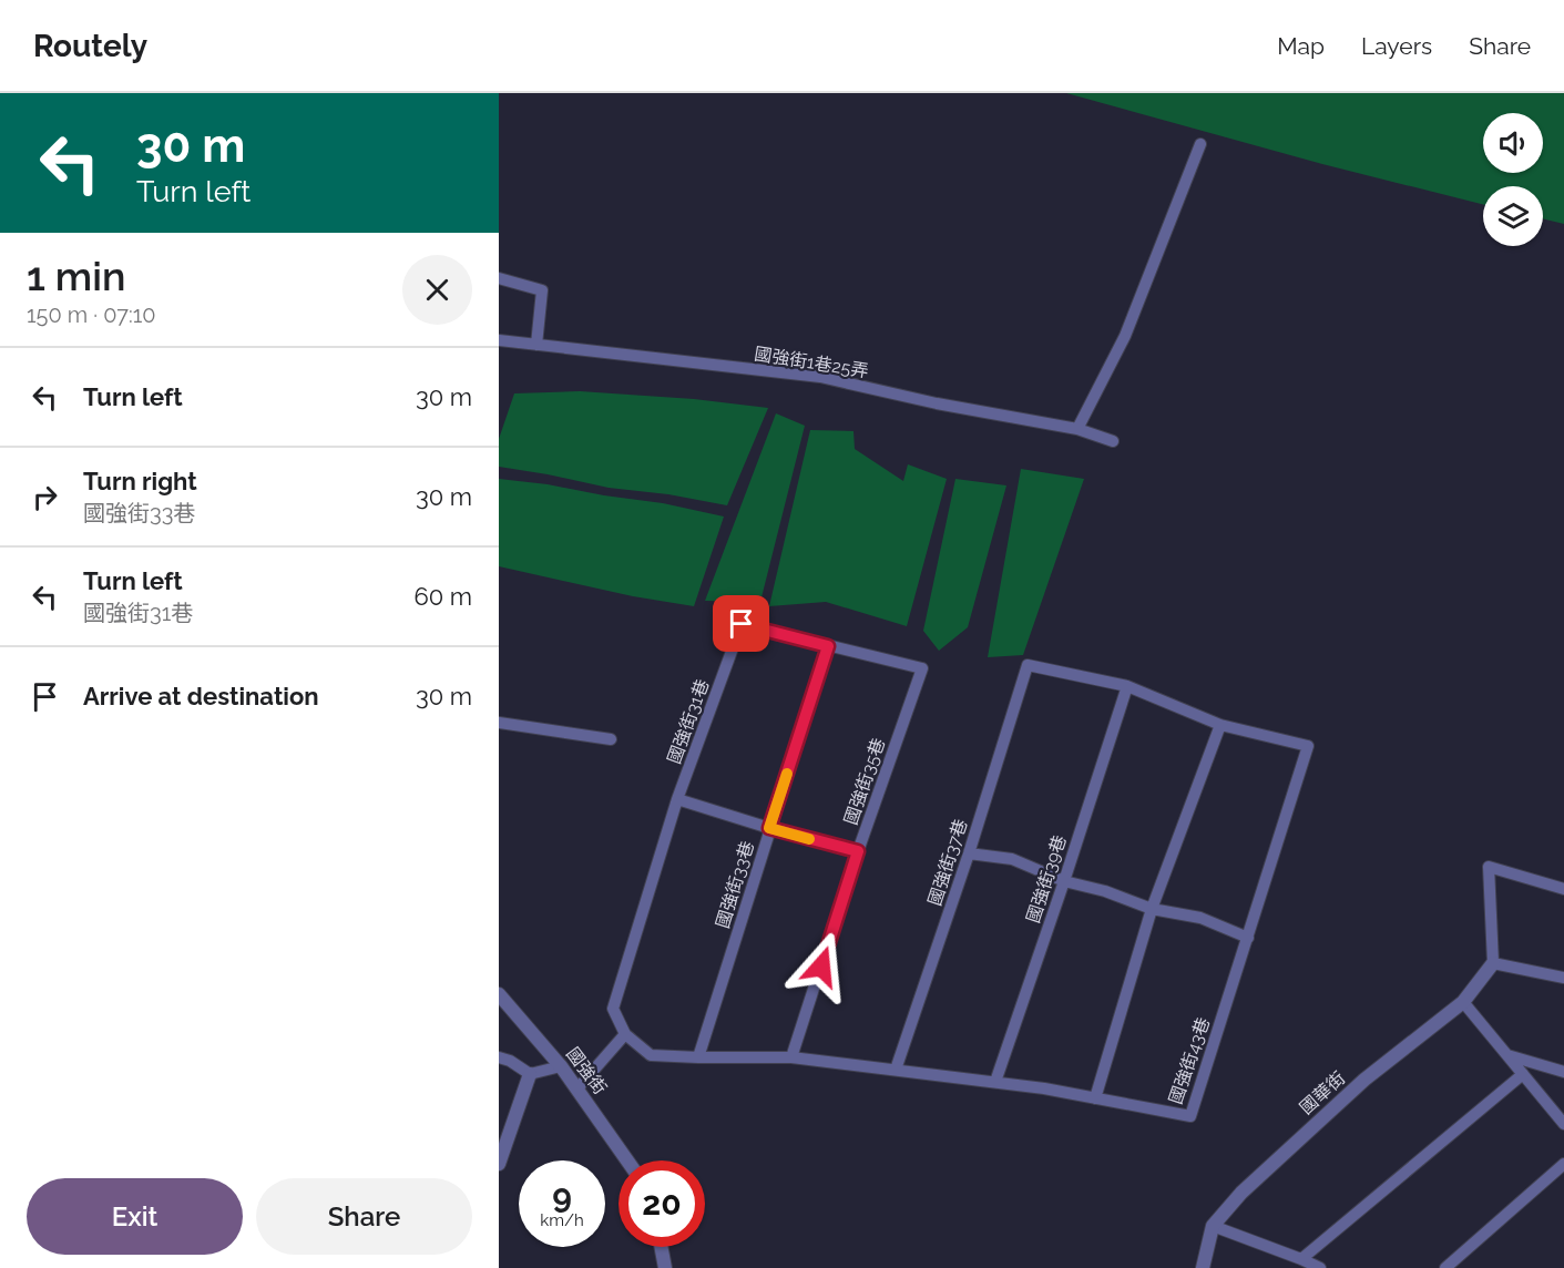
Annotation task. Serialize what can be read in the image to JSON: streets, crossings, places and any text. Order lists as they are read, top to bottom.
{
  "streets": {
    "street": ["國強街", "國華街"],
    "lane": [
      "國強街1巷25弄",
      "國強街31巷",
      "國強街35巷",
      "國強街37巷",
      "國強街39巷",
      "國強街33巷",
      "國強街43巷"
    ]
  },
  "crossings": [
    ["國強街31巷", "國強街35巷"],
    ["國強街31巷", "國強街33巷"],
    ["國強街31巷", "國強街43巷"],
    ["國強街35巷", "國強街43巷"],
    ["國強街37巷", "國強街43巷"],
    ["國強街39巷", "國強街43巷"],
    ["國強街33巷", "國強街43巷"]
  ],
  "page": {
    "header": "Routely",
    "nav": ["Map", "Layers", "Share"],
    "turn": ["30 m", "Turn left"],
    "heading": ["1 min", "150 m · 07:10"],
    "list": [
      {
        "name": "Turn left",
        "value": "30 m"
      },
      {
        "name": "Turn right",
        "note": "國強街33巷",
        "value": "30 m"
      },
      {
        "name": "Turn left",
        "note": "國強街31巷",
        "value": "60 m"
      },
      {
        "name": "Arrive at destination",
        "value": "30 m"
      }
    ],
    "speed": "9 km/h",
    "limit": "20",
    "buttons": ["Exit", "Share"]
  }
}
